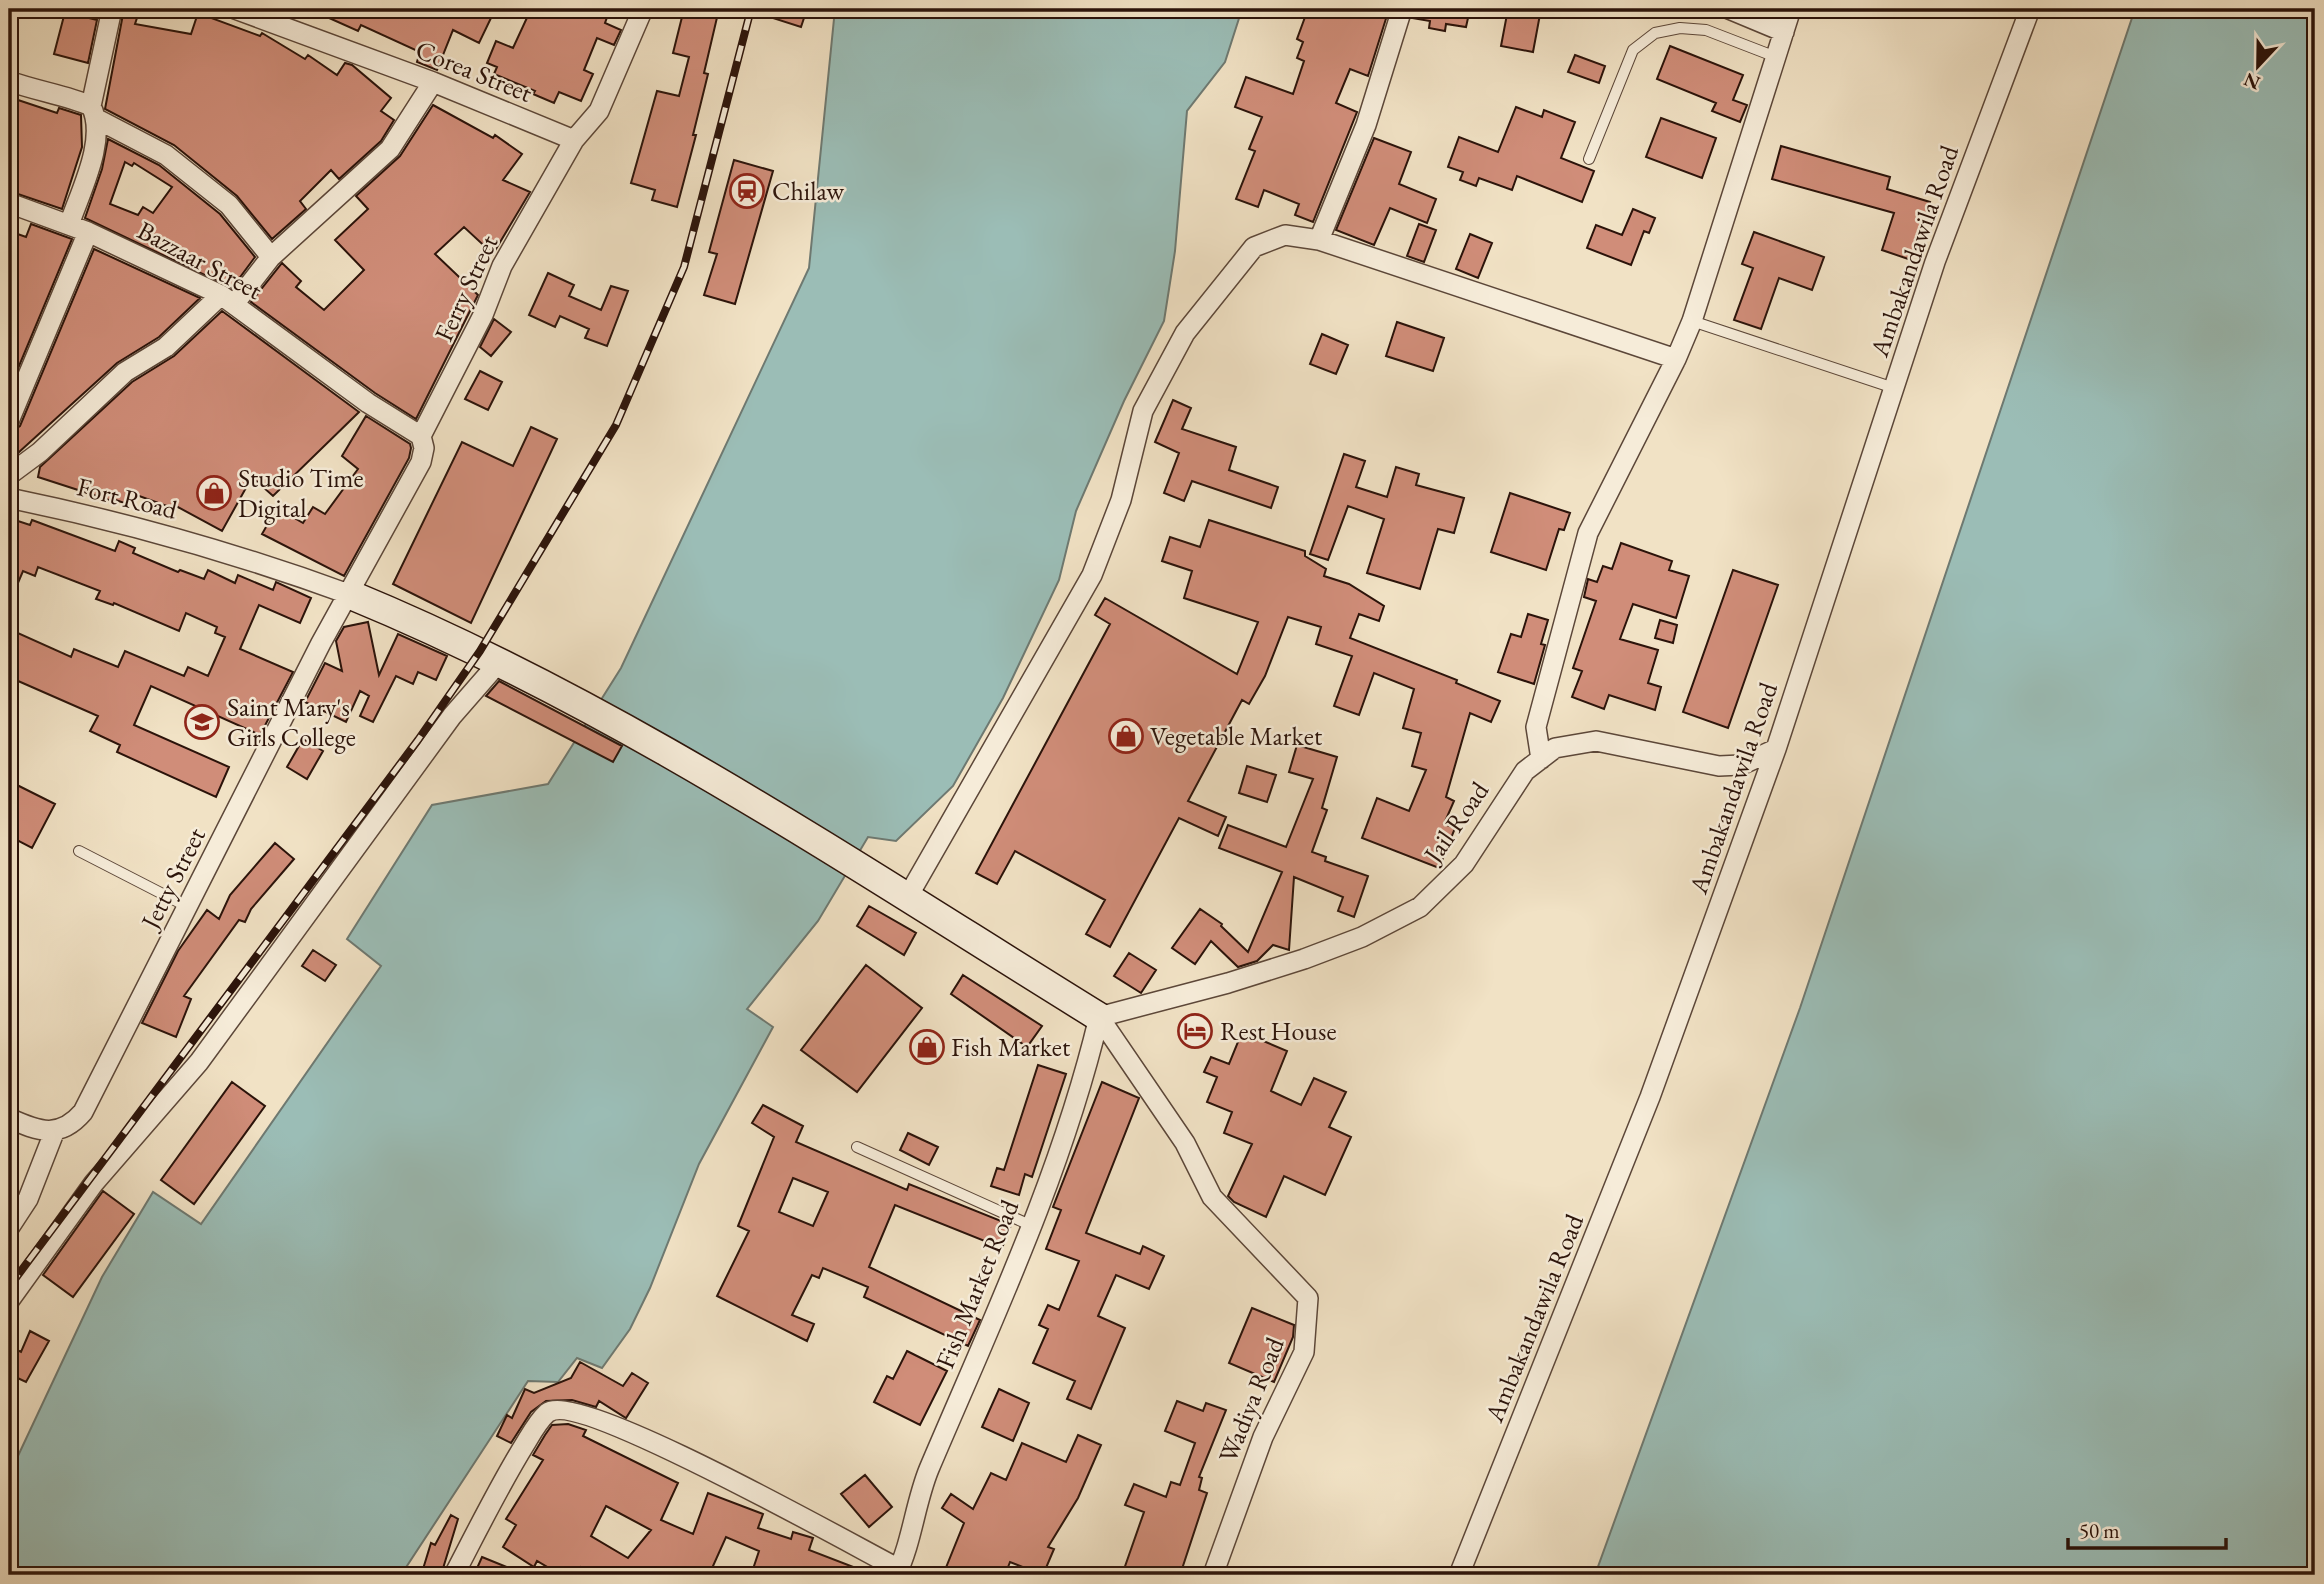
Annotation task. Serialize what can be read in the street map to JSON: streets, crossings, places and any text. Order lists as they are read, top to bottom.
{
  "streets": {
    "street": [
      "Corea Street",
      "Ambakandawila Road",
      "Bazzaar Street",
      "Ferry Street",
      "Fort Road",
      "Jail Road",
      "Jetty Street",
      "Fish Market Road",
      "Wadiya Road"
    ]
  },
  "crossings": [
    ["Corea Street", "Ferry Street"],
    ["Ambakandawila Road", "Jail Road"],
    ["Bazzaar Street", "Ferry Street"],
    ["Ferry Street", "Fort Road"],
    ["Ferry Street", "Jetty Street"],
    ["Fort Road", "Jetty Street"],
    ["Jail Road", "Fish Market Road"],
    ["Jail Road", "Wadiya Road"],
    ["Fish Market Road", "Wadiya Road"]
  ],
  "places": {
    "station": ["Chilaw"],
    "shop": ["Studio Time Digital", "Vegetable Market", "Fish Market"],
    "school or university": ["Saint Mary's Girls College"],
    "hotel": ["Rest House"]
  },
  "scale_bar": "50 m",
  "north": "bottom"
}
